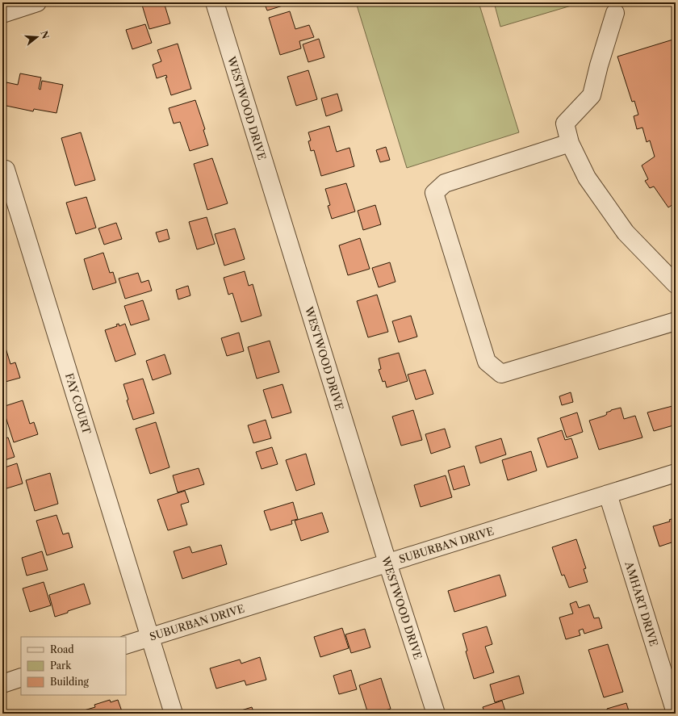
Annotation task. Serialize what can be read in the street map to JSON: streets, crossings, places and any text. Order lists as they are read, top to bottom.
{
  "streets": {
    "street": [
      "WESTWOOD DRIVE",
      "FAY COURT",
      "SUBURBAN DRIVE",
      "AMHART DRIVE"
    ]
  },
  "crossings": [
    ["WESTWOOD DRIVE", "SUBURBAN DRIVE"],
    ["FAY COURT", "SUBURBAN DRIVE"],
    ["SUBURBAN DRIVE", "AMHART DRIVE"]
  ],
  "legend": ["Road", "Park", "Building"],
  "north": "right"
}
